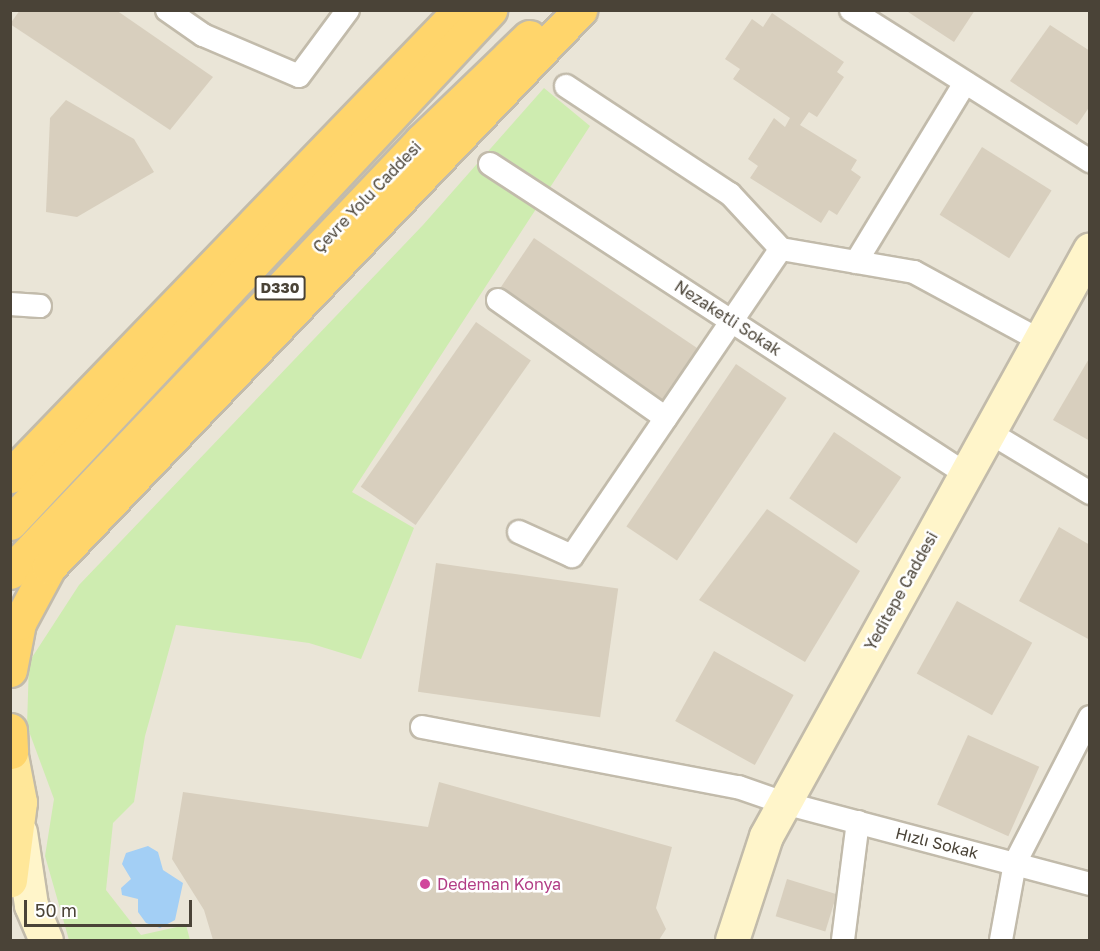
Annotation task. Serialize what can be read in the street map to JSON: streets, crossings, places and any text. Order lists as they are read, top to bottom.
{
  "streets": {
    "highway": ["Çevre Yolu Caddesi", "D330"],
    "street": ["Nezaketli Sokak", "Yeditepe Caddesi", "Hızlı Sokak"]
  },
  "crossings": [
    ["Nezaketli Sokak", "Yeditepe Caddesi"],
    ["Yeditepe Caddesi", "Hızlı Sokak"]
  ],
  "places": ["Dedeman Konya"],
  "scale_bar": "50 m"
}
